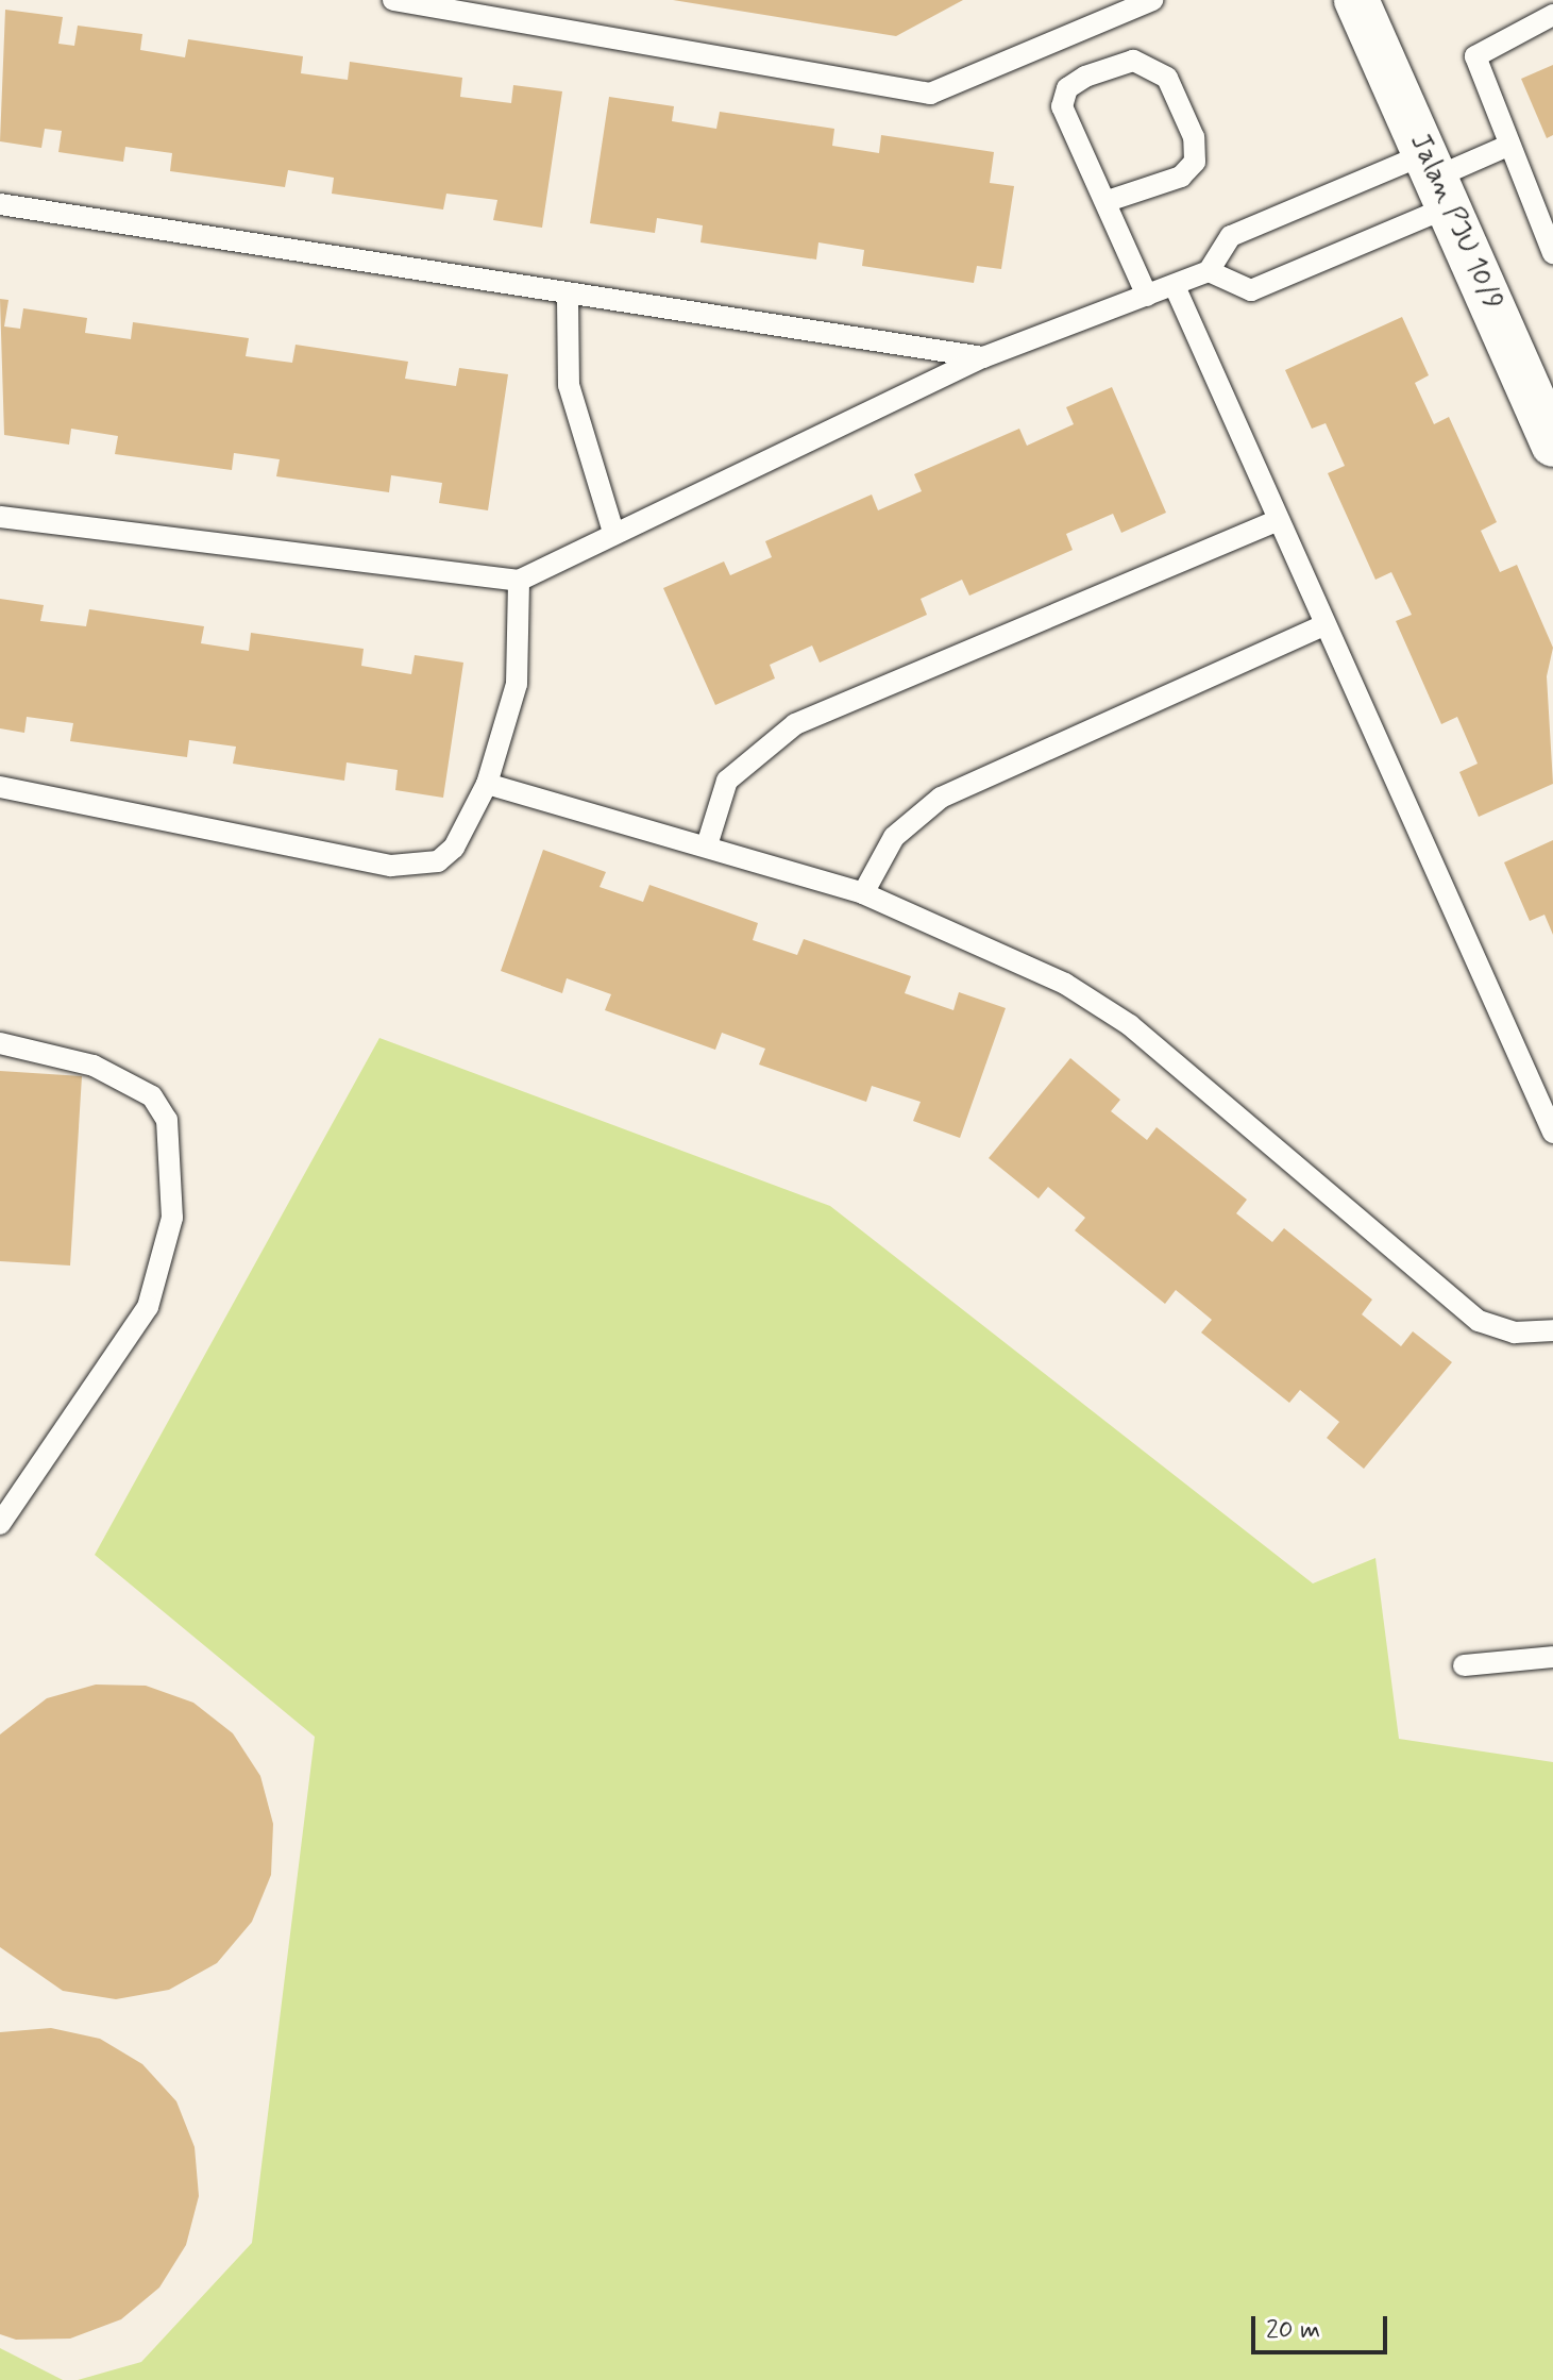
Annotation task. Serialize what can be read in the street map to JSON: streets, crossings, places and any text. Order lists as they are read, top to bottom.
{
  "streets": {
    "street": ["Jalan PJU 10/9"]
  },
  "scale_bar": "20 m"
}
